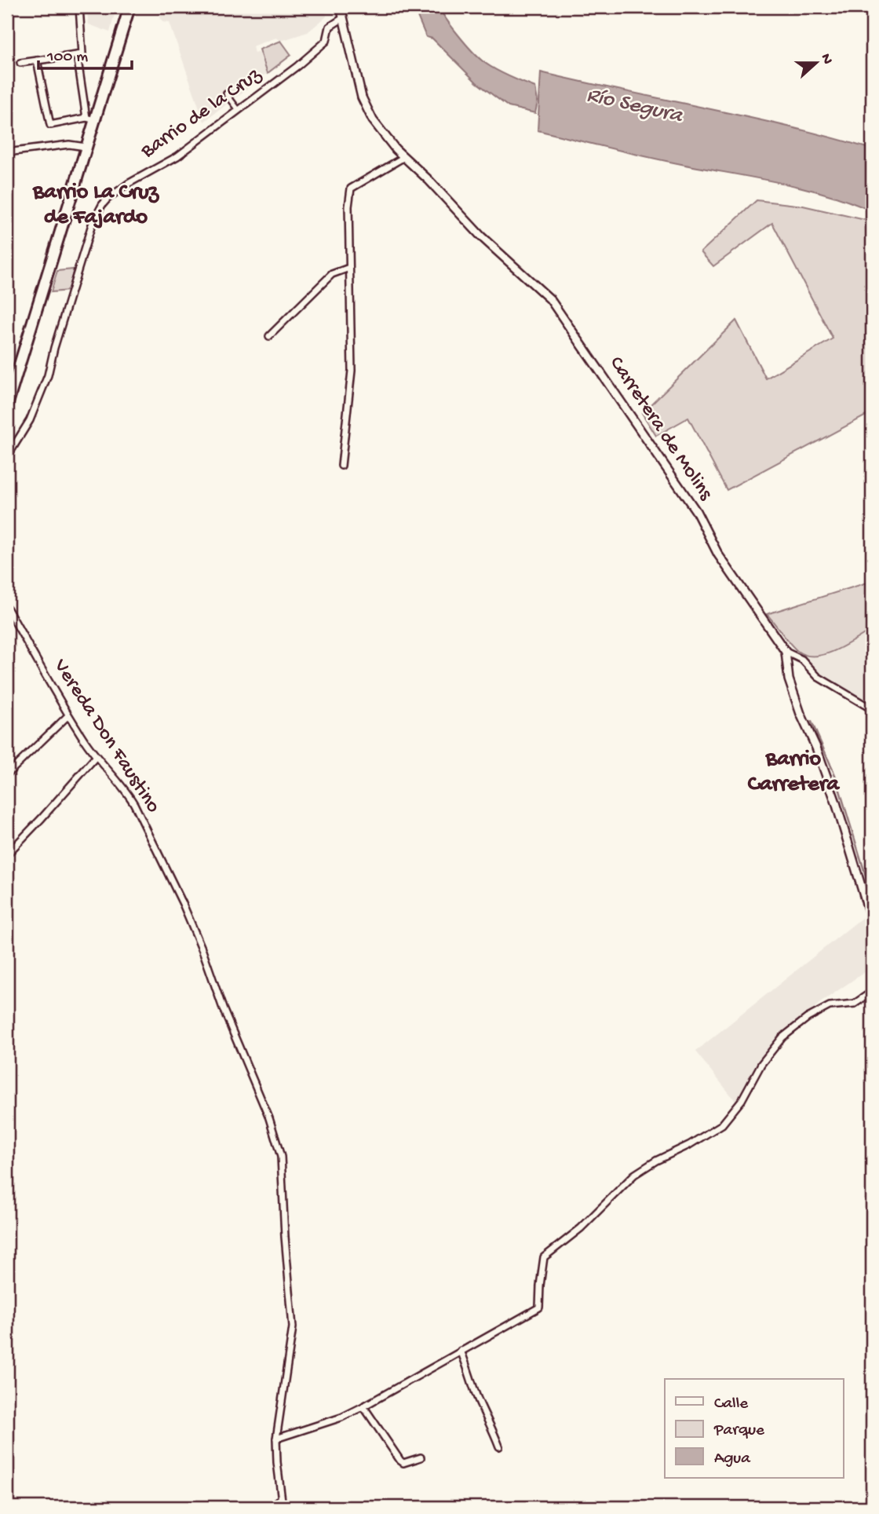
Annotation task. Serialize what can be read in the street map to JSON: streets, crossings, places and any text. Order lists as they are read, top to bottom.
{
  "streets": {
    "street": ["Barrio de la Cruz", "Carretera de Molins", "Vereda Don Faustino"]
  },
  "crossings": [
    ["Barrio de la Cruz", "Carretera de Molins"]
  ],
  "districts": ["Barrio La Cruz de Fajardo", "Barrio Carretera"],
  "water": ["Río Segura"],
  "legend": ["Calle", "Parque", "Agua"],
  "scale_bar": "100 m",
  "north": "right"
}
